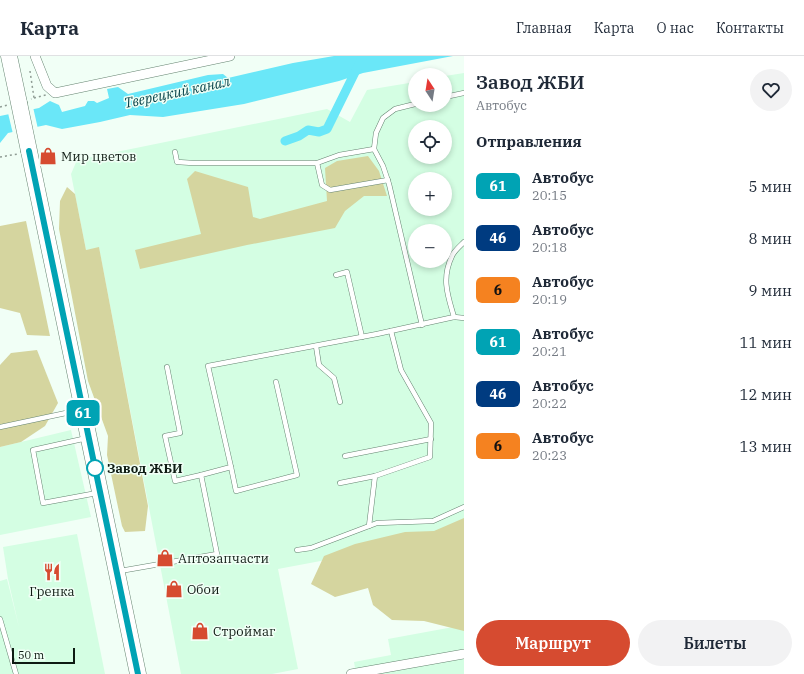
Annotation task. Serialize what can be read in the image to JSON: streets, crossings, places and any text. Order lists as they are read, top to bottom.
{
  "water": ["Тверецкий канал"],
  "places": {
    "shop": [
      "Мир цветов",
      "Аптозапчасти",
      "Обои",
      "Строймаг"
    ],
    "other": ["Завод ЖБИ"],
    "restaurant": ["Гренка"]
  },
  "lines": ["bus line 61"],
  "scale_bar": "50 m",
  "north": "top",
  "page": {
    "header": "Карта",
    "nav": [
      "Главная",
      "Карта",
      "О нас",
      "Контакты"
    ],
    "on_map": "61",
    "heading": [
      ["Завод ЖБИ", "Автобус"],
      "Отправления"
    ],
    "map_buttons": ["+", "−"],
    "list": [
      {
        "mark": "61",
        "name": "Автобус",
        "note": "20:15",
        "value": "5 мин"
      },
      {
        "mark": "46",
        "name": "Автобус",
        "note": "20:18",
        "value": "8 мин"
      },
      {
        "mark": "6",
        "name": "Автобус",
        "note": "20:19",
        "value": "9 мин"
      },
      {
        "mark": "61",
        "name": "Автобус",
        "note": "20:21",
        "value": "11 мин"
      },
      {
        "mark": "46",
        "name": "Автобус",
        "note": "20:22",
        "value": "12 мин"
      },
      {
        "mark": "6",
        "name": "Автобус",
        "note": "20:23",
        "value": "13 мин"
      }
    ],
    "buttons": ["Маршрут", "Билеты"],
    "scale": "50 m"
  }
}
